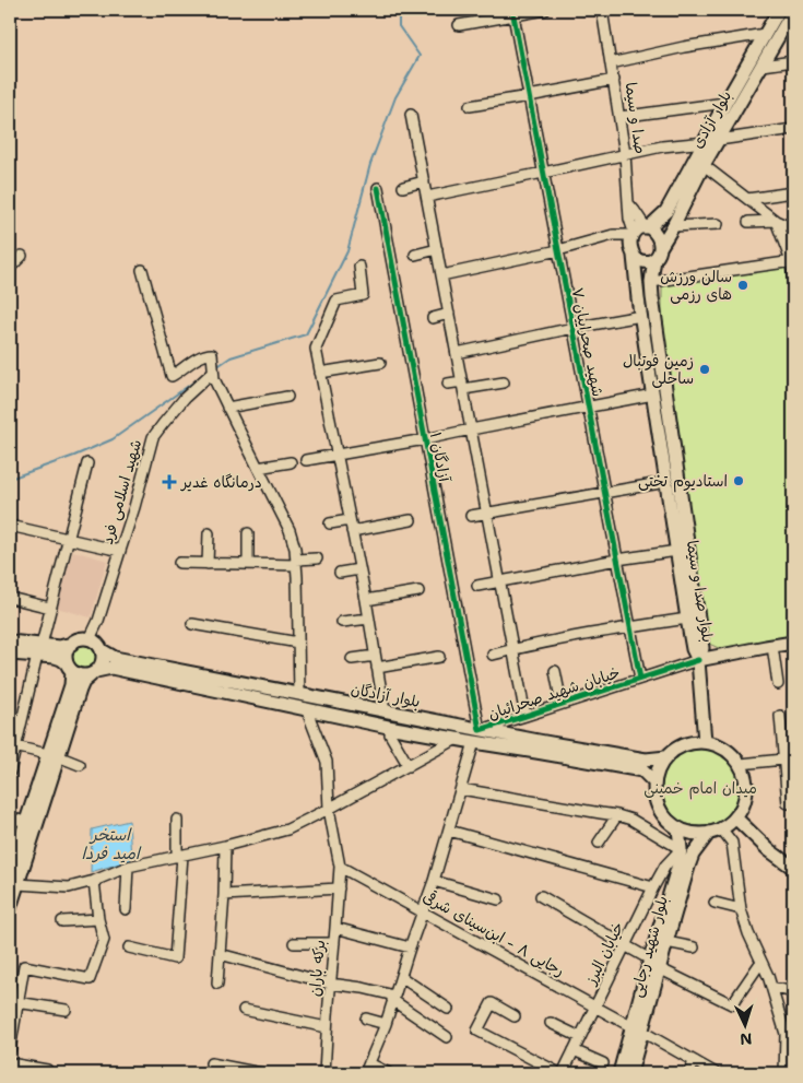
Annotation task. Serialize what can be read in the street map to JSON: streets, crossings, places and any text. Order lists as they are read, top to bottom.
{
  "streets": {
    "main road": [
      "بلوار آزادی",
      "بلوار صدا و سیما",
      "خیابان شهید صحرائیان",
      "بلوار آزادگان",
      "بلوار شهید رجایی"
    ],
    "street": [
      "صدا و سیما",
      "شهید صحراییان ۷",
      "آزادگان ۱",
      "شهید اسلامی فرد",
      "رجایی ۸ - ابن‌سینای شرقی",
      "خیابان البرز",
      "برکه باران"
    ]
  },
  "crossings": [
    ["صدا و سیما", "بلوار آزادی"],
    ["صدا و سیما", "بلوار صدا و سیما"],
    ["بلوار آزادی", "بلوار صدا و سیما"],
    ["شهید صحراییان ۷", "خیابان شهید صحرائیان"],
    ["آزادگان ۱", "خیابان شهید صحرائیان"],
    ["آزادگان ۱", "بلوار آزادگان"],
    ["شهید اسلامی فرد", "بلوار آزادگان"],
    ["بلوار صدا و سیما", "خیابان شهید صحرائیان"],
    ["خیابان شهید صحرائیان", "بلوار آزادگان"],
    ["بلوار آزادگان", "بلوار شهید رجایی"],
    ["بلوار آزادگان", "برکه باران"],
    ["رجایی ۸ - ابن‌سینای شرقی", "بلوار شهید رجایی"],
    ["رجایی ۸ - ابن‌سینای شرقی", "خیابان البرز"],
    ["رجایی ۸ - ابن‌سینای شرقی", "برکه باران"],
    ["بلوار شهید رجایی", "خیابان البرز"]
  ],
  "water": ["استخر امید فردا"],
  "parks": ["میدان امام خمینی"],
  "places": {
    "other": ["سالن ورزش های رزمی", "زمین فوتبال ساحلی", "استادیوم تختی"],
    "health": ["درمانگاه غدیر"]
  },
  "north": "bottom"
}
